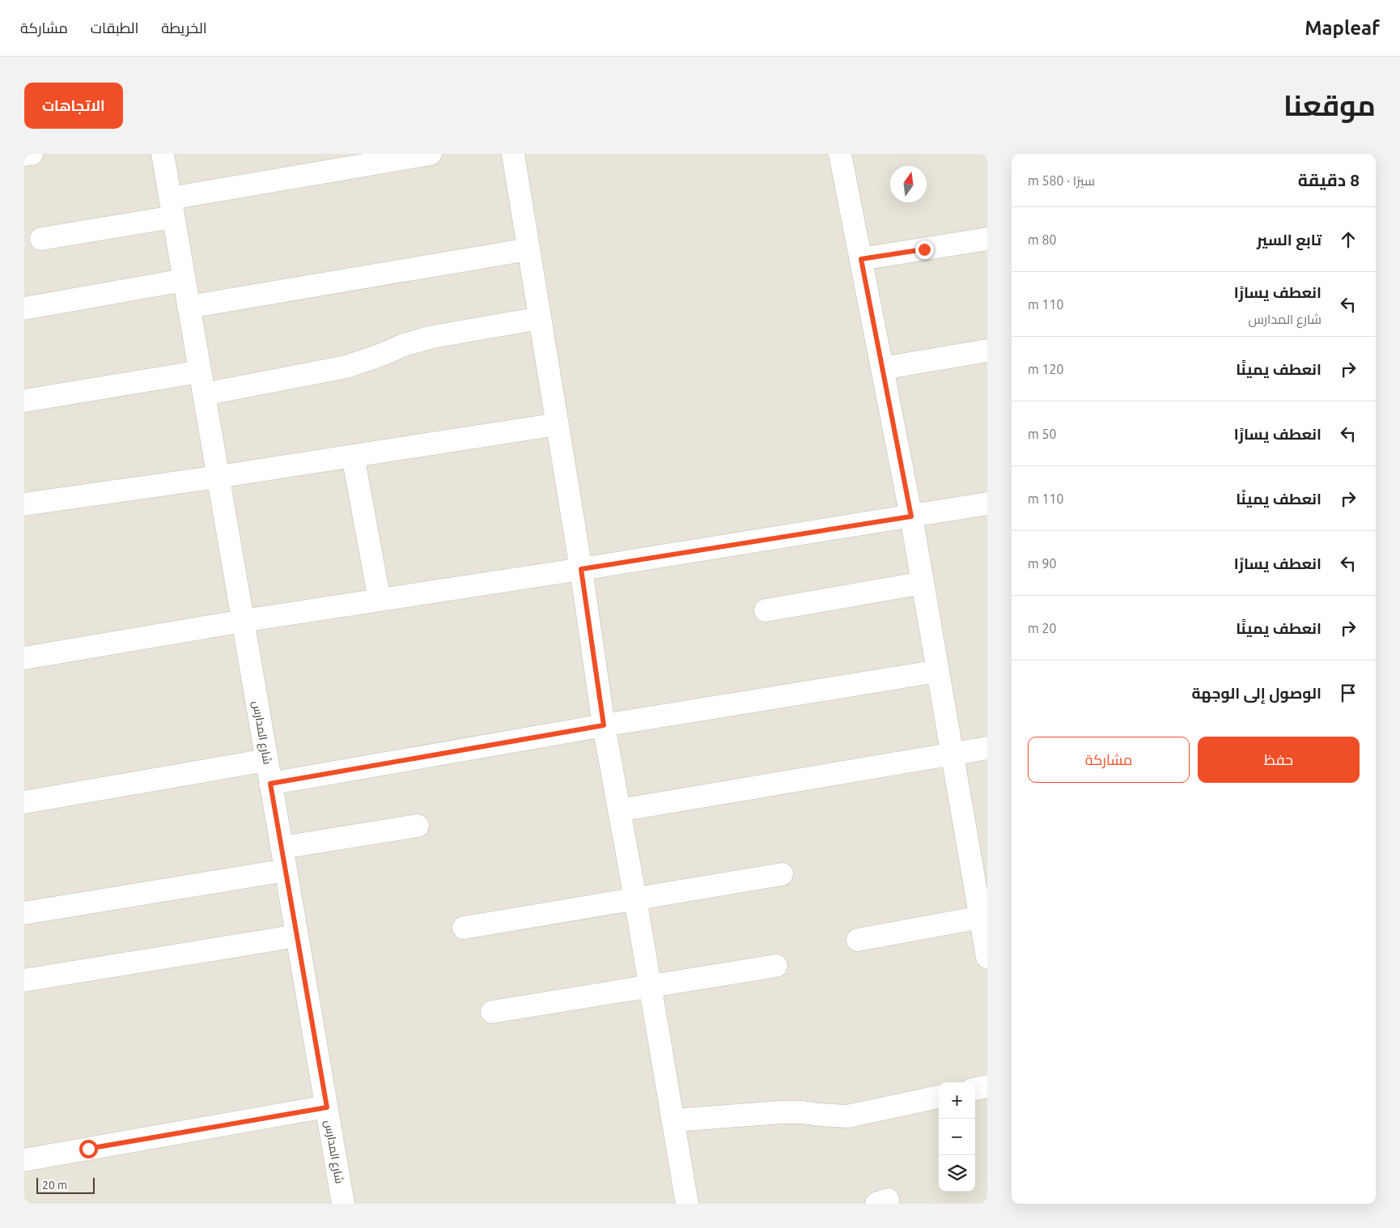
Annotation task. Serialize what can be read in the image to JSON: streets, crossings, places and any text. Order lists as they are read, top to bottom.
{
  "streets": {
    "street": ["شارع المدارس"]
  },
  "scale_bar": "20 m",
  "north": "top",
  "page": {
    "header": "Mapleaf",
    "nav": ["الخريطة", "الطبقات", "مشاركة"],
    "title": "موقعنا",
    "buttons": [
      "الاتجاهات",
      ["حفظ", "مشاركة"]
    ],
    "heading": ["8 دقيقة", "سيرًا · 580 m"],
    "list": [
      ["تابع السير", "80 m"],
      ["انعطف يسارًا", "شارع المدارس", "110 m"],
      ["انعطف يمينًا", "120 m"],
      ["انعطف يسارًا", "50 m"],
      ["انعطف يمينًا", "110 m"],
      ["انعطف يسارًا", "90 m"],
      ["انعطف يمينًا", "20 m"],
      "الوصول إلى الوجهة"
    ],
    "map_buttons": ["+", "−"],
    "scale": "20 m"
  }
}
